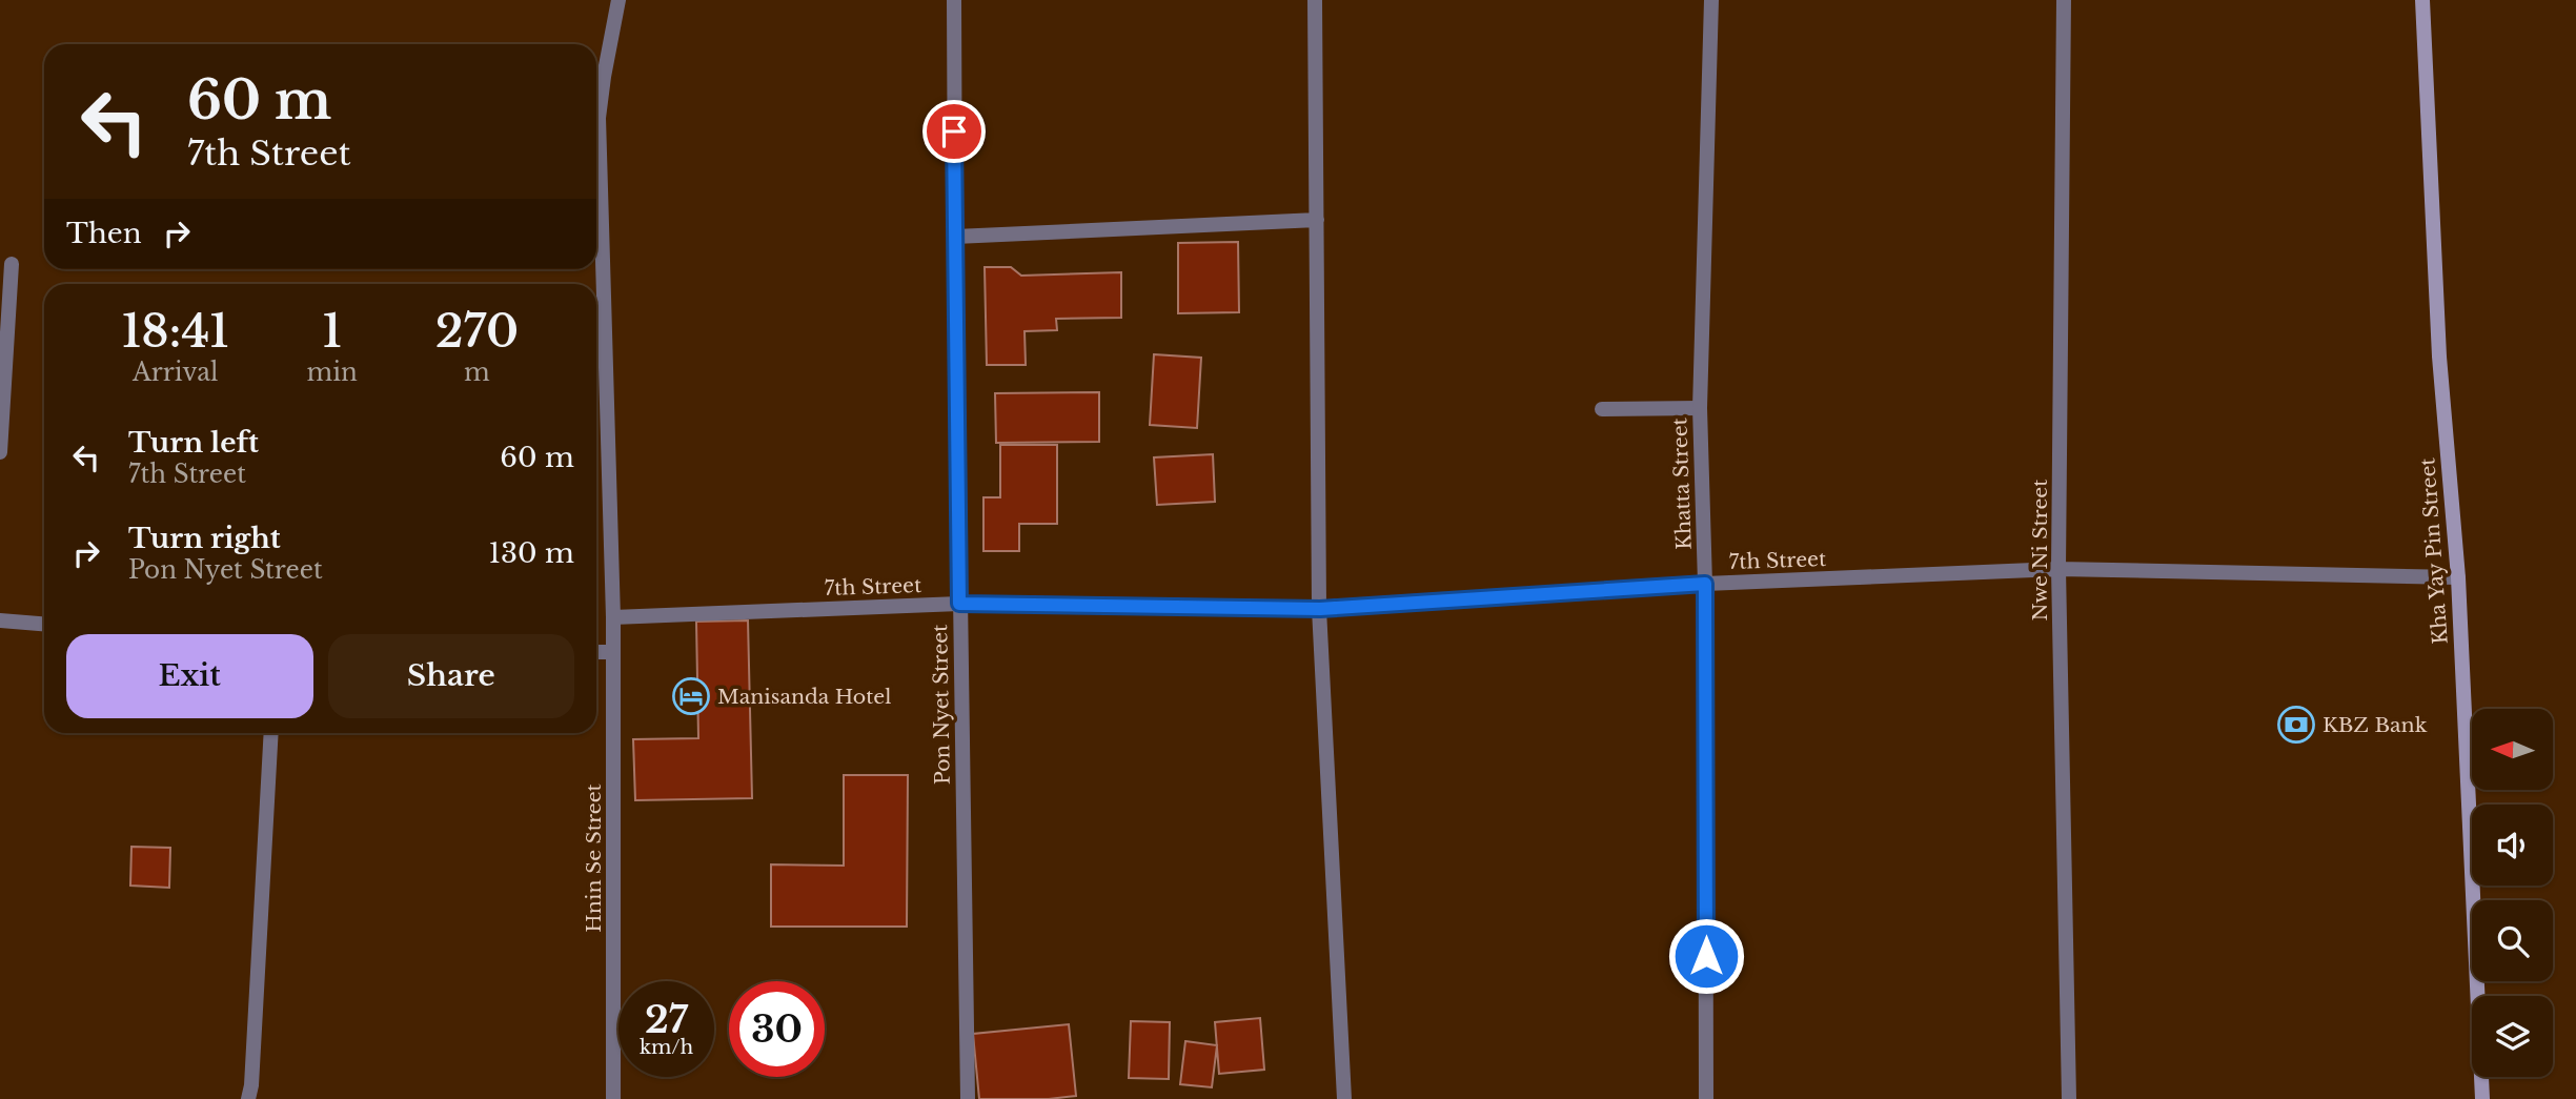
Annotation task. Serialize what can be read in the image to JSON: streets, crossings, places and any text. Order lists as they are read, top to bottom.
{
  "streets": {
    "street": [
      "Khatta Street",
      "Nwe Ni Street",
      "Kha Yay Pin Street",
      "7th Street",
      "Pon Nyet Street",
      "Hnin Se Street"
    ]
  },
  "crossings": [
    ["Khatta Street", "7th Street"],
    ["Nwe Ni Street", "7th Street"],
    ["Kha Yay Pin Street", "7th Street"],
    ["7th Street", "Pon Nyet Street"],
    ["7th Street", "Hnin Se Street"]
  ],
  "places": {
    "hotel": ["Manisanda Hotel"],
    "bank": ["KBZ Bank"]
  },
  "north": "left",
  "page": {
    "turn": ["60 m", "7th Street"],
    "then": "Then",
    "eta": [
      "18:41",
      "Arrival",
      "1",
      "min",
      "270",
      "m"
    ],
    "list": [
      {
        "name": "Turn left",
        "note": "7th Street",
        "value": "60 m"
      },
      {
        "name": "Turn right",
        "note": "Pon Nyet Street",
        "value": "130 m"
      }
    ],
    "buttons": ["Exit", "Share"],
    "speed": "27 km/h",
    "limit": "30"
  }
}
